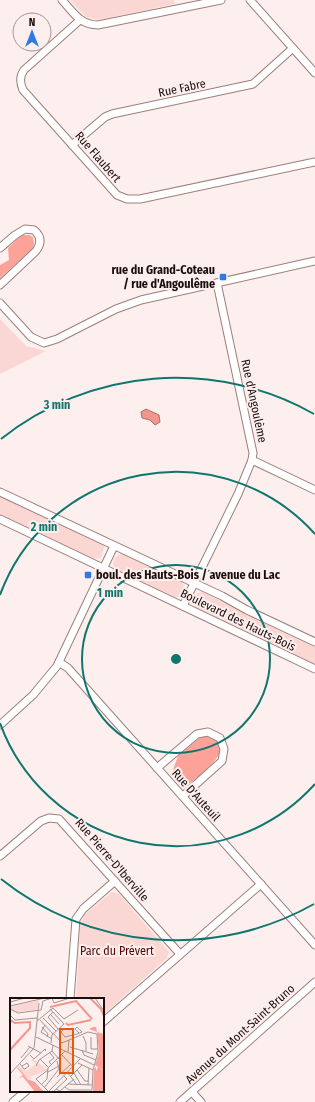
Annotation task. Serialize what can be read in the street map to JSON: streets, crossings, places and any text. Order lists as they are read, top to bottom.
{
  "streets": {
    "street": [
      "Rue Fabre",
      "Rue Flaubert",
      "Rue d'Angoulème",
      "Boulevard des Hauts-Bois",
      "Rue D'Auteuil",
      "Rue Pierre-D'Iberville",
      "Avenue du Mont-Saint-Bruno"
    ]
  },
  "crossings": [
    ["Rue Fabre", "Rue Flaubert"],
    ["Rue d'Angoulème", "Boulevard des Hauts-Bois"]
  ],
  "parks": ["Parc du Prévert"],
  "places": {
    "transit": ["rue du Grand-Coteau / rue d'Angoulême", "boul. des Hauts-Bois / avenue du Lac"]
  },
  "north": "top",
  "rings": ["3 min", "2 min", "1 min"]
}
